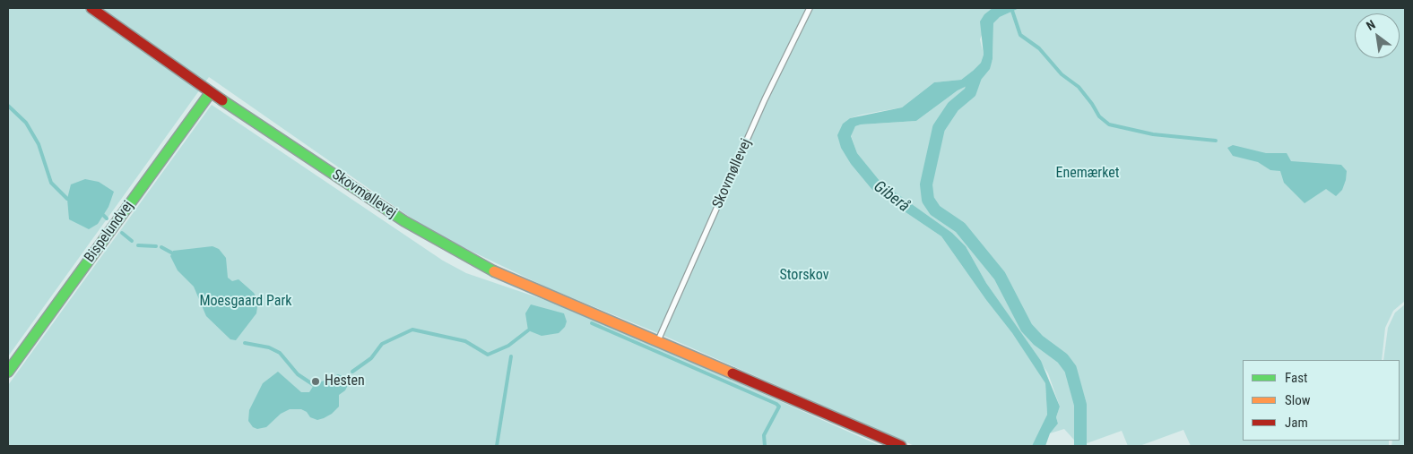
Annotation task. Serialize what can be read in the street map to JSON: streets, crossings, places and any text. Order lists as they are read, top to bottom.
{
  "streets": {
    "street": ["Skovmøllevej", "Bispelundvej"]
  },
  "crossings": [
    ["Skovmøllevej", "Bispelundvej"]
  ],
  "water": ["Giberå"],
  "parks": ["Enemærket", "Storskov", "Moesgaard Park"],
  "places": ["Hesten"],
  "legend": ["Fast", "Slow", "Jam"],
  "north": "top left"
}
